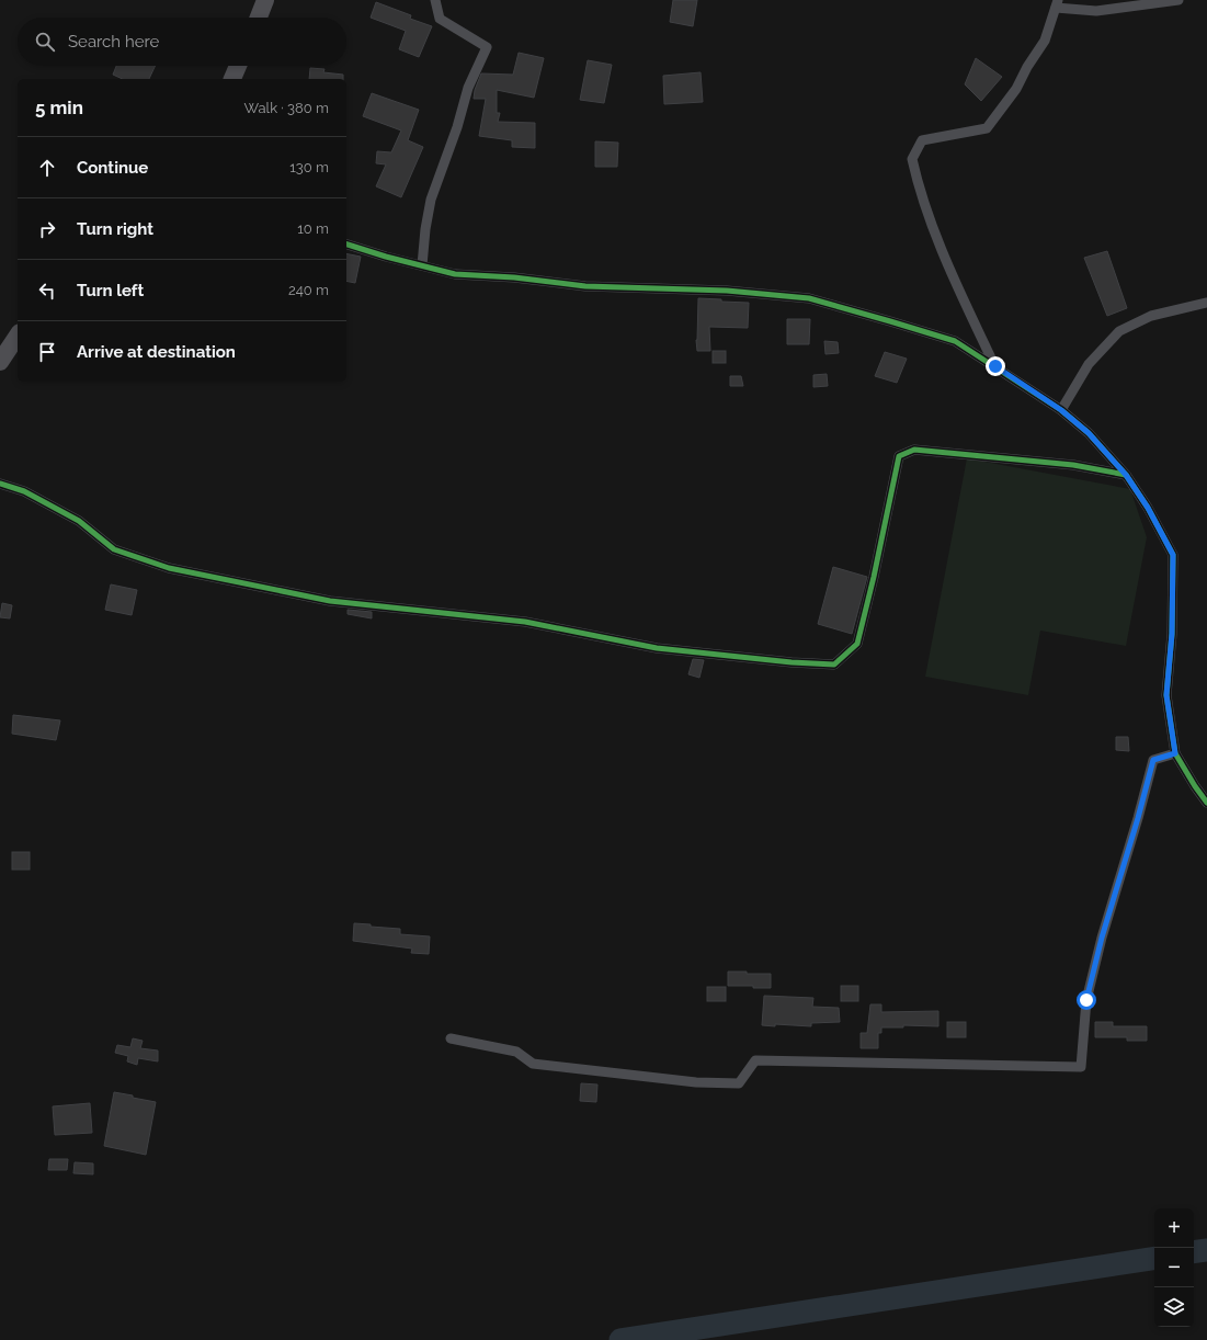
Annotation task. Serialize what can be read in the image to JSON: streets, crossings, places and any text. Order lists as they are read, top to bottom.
{
  "page": {
    "search": "Search here",
    "heading": ["5 min", "Walk · 380 m"],
    "list": [
      ["Continue", "130 m"],
      ["Turn right", "10 m"],
      ["Turn left", "240 m"],
      "Arrive at destination"
    ],
    "map_buttons": ["+", "−"]
  }
}
